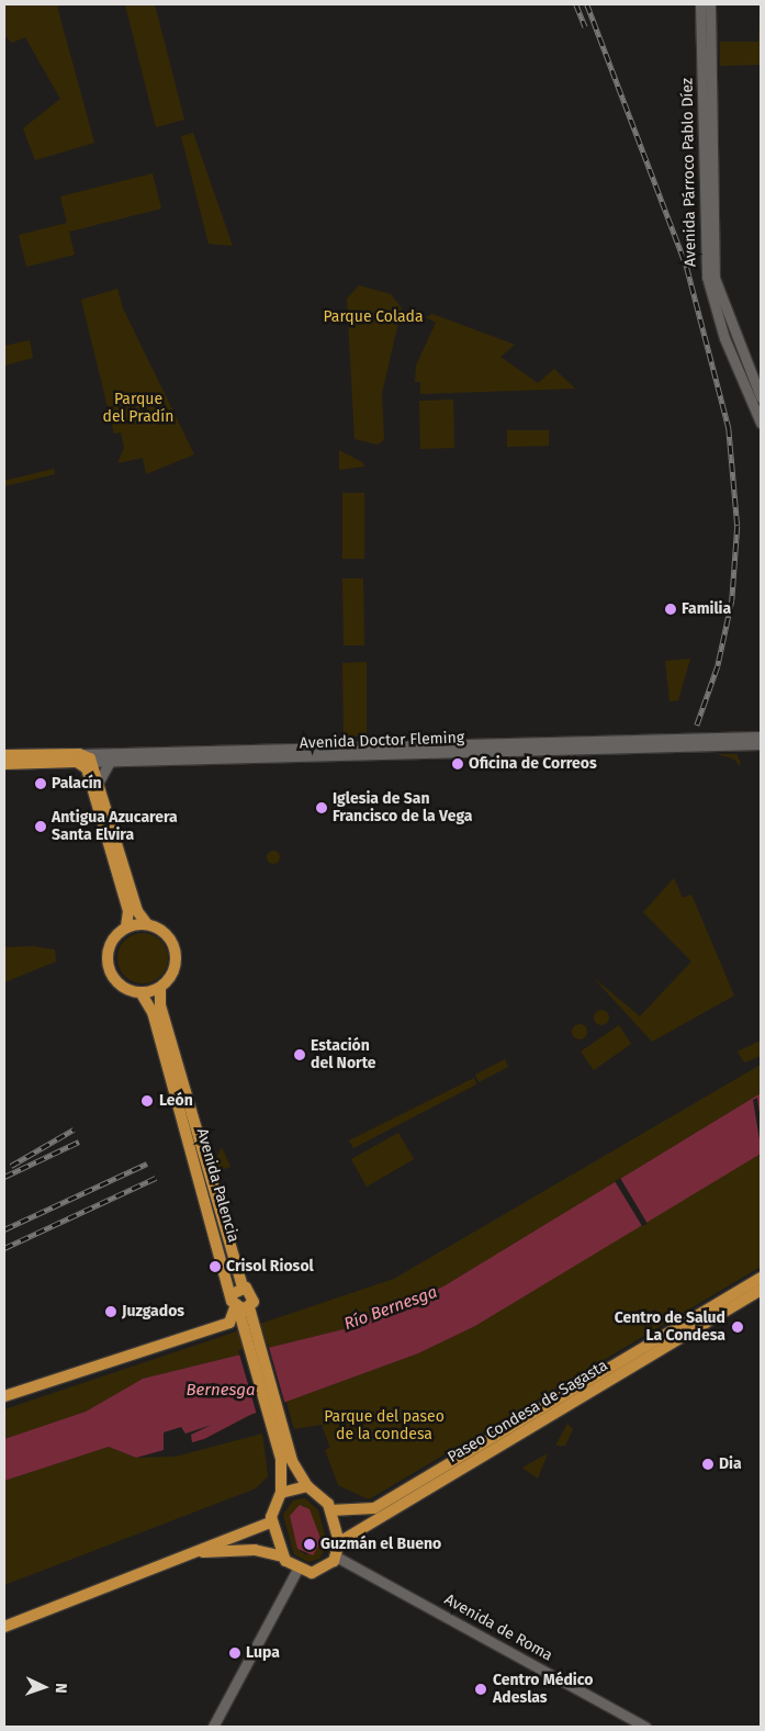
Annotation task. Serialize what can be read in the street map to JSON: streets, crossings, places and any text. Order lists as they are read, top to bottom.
{
  "streets": {
    "main road": [
      "Avenida Párroco Pablo Díez",
      "Avenida Doctor Fleming",
      "Avenida Palencia",
      "Paseo Condesa de Sagasta",
      "Avenida de Roma"
    ]
  },
  "crossings": [
    ["Avenida Palencia", "Paseo Condesa de Sagasta"],
    ["Avenida Palencia", "Avenida de Roma"],
    ["Paseo Condesa de Sagasta", "Avenida de Roma"]
  ],
  "water": ["Río Bernesga", "Bernesga"],
  "parks": ["Parque Colada", "Parque del Pradín", "Parque del paseo de la condesa"],
  "places": [
    "Familia",
    "Oficina de Correos",
    "Palacín",
    "Iglesia de San Francisco de la Vega",
    "Antigua Azucarera Santa Elvira",
    "Estación del Norte",
    "León",
    "Crisol Riosol",
    "Juzgados",
    "Centro de Salud La Condesa",
    "Dia",
    "Guzmán el Bueno",
    "Lupa",
    "Centro Médico Adeslas"
  ],
  "north": "right"
}
